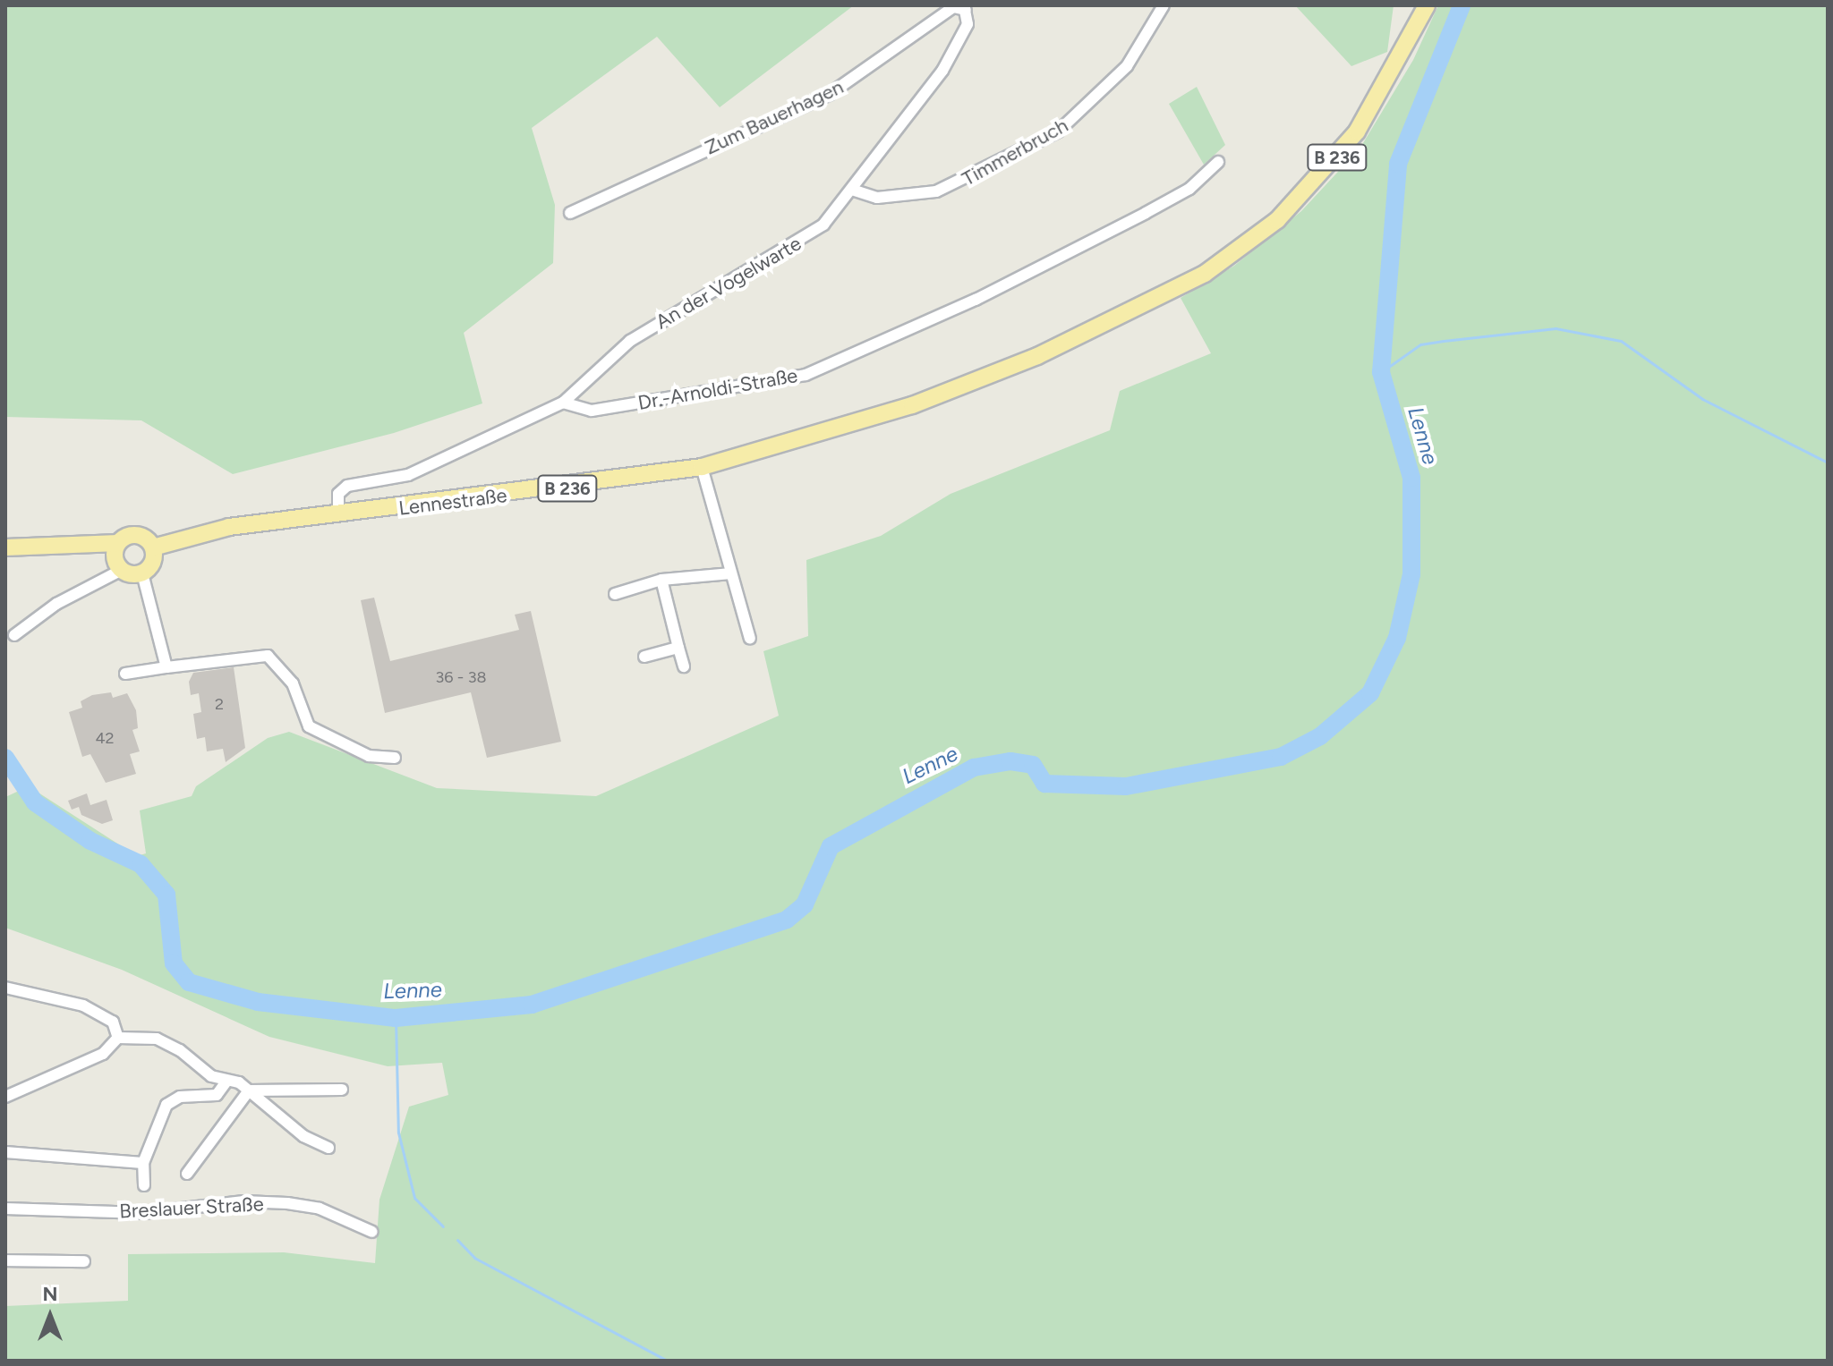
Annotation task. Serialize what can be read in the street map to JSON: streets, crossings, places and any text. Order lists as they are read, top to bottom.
{
  "streets": {
    "main road": ["B 236", "Lennestraße"],
    "street": [
      "Zum Bauerhagen",
      "Timmerbruch",
      "An der Vogelwarte",
      "Dr.-Arnoldi-Straße",
      "Breslauer Straße"
    ]
  },
  "crossings": [
    ["Zum Bauerhagen", "An der Vogelwarte"],
    ["Timmerbruch", "An der Vogelwarte"],
    ["B 236", "Lennestraße"],
    ["An der Vogelwarte", "Dr.-Arnoldi-Straße"]
  ],
  "water": ["Lenne"],
  "house_numbers": ["36 - 38", "2", "42"],
  "north": "top"
}
